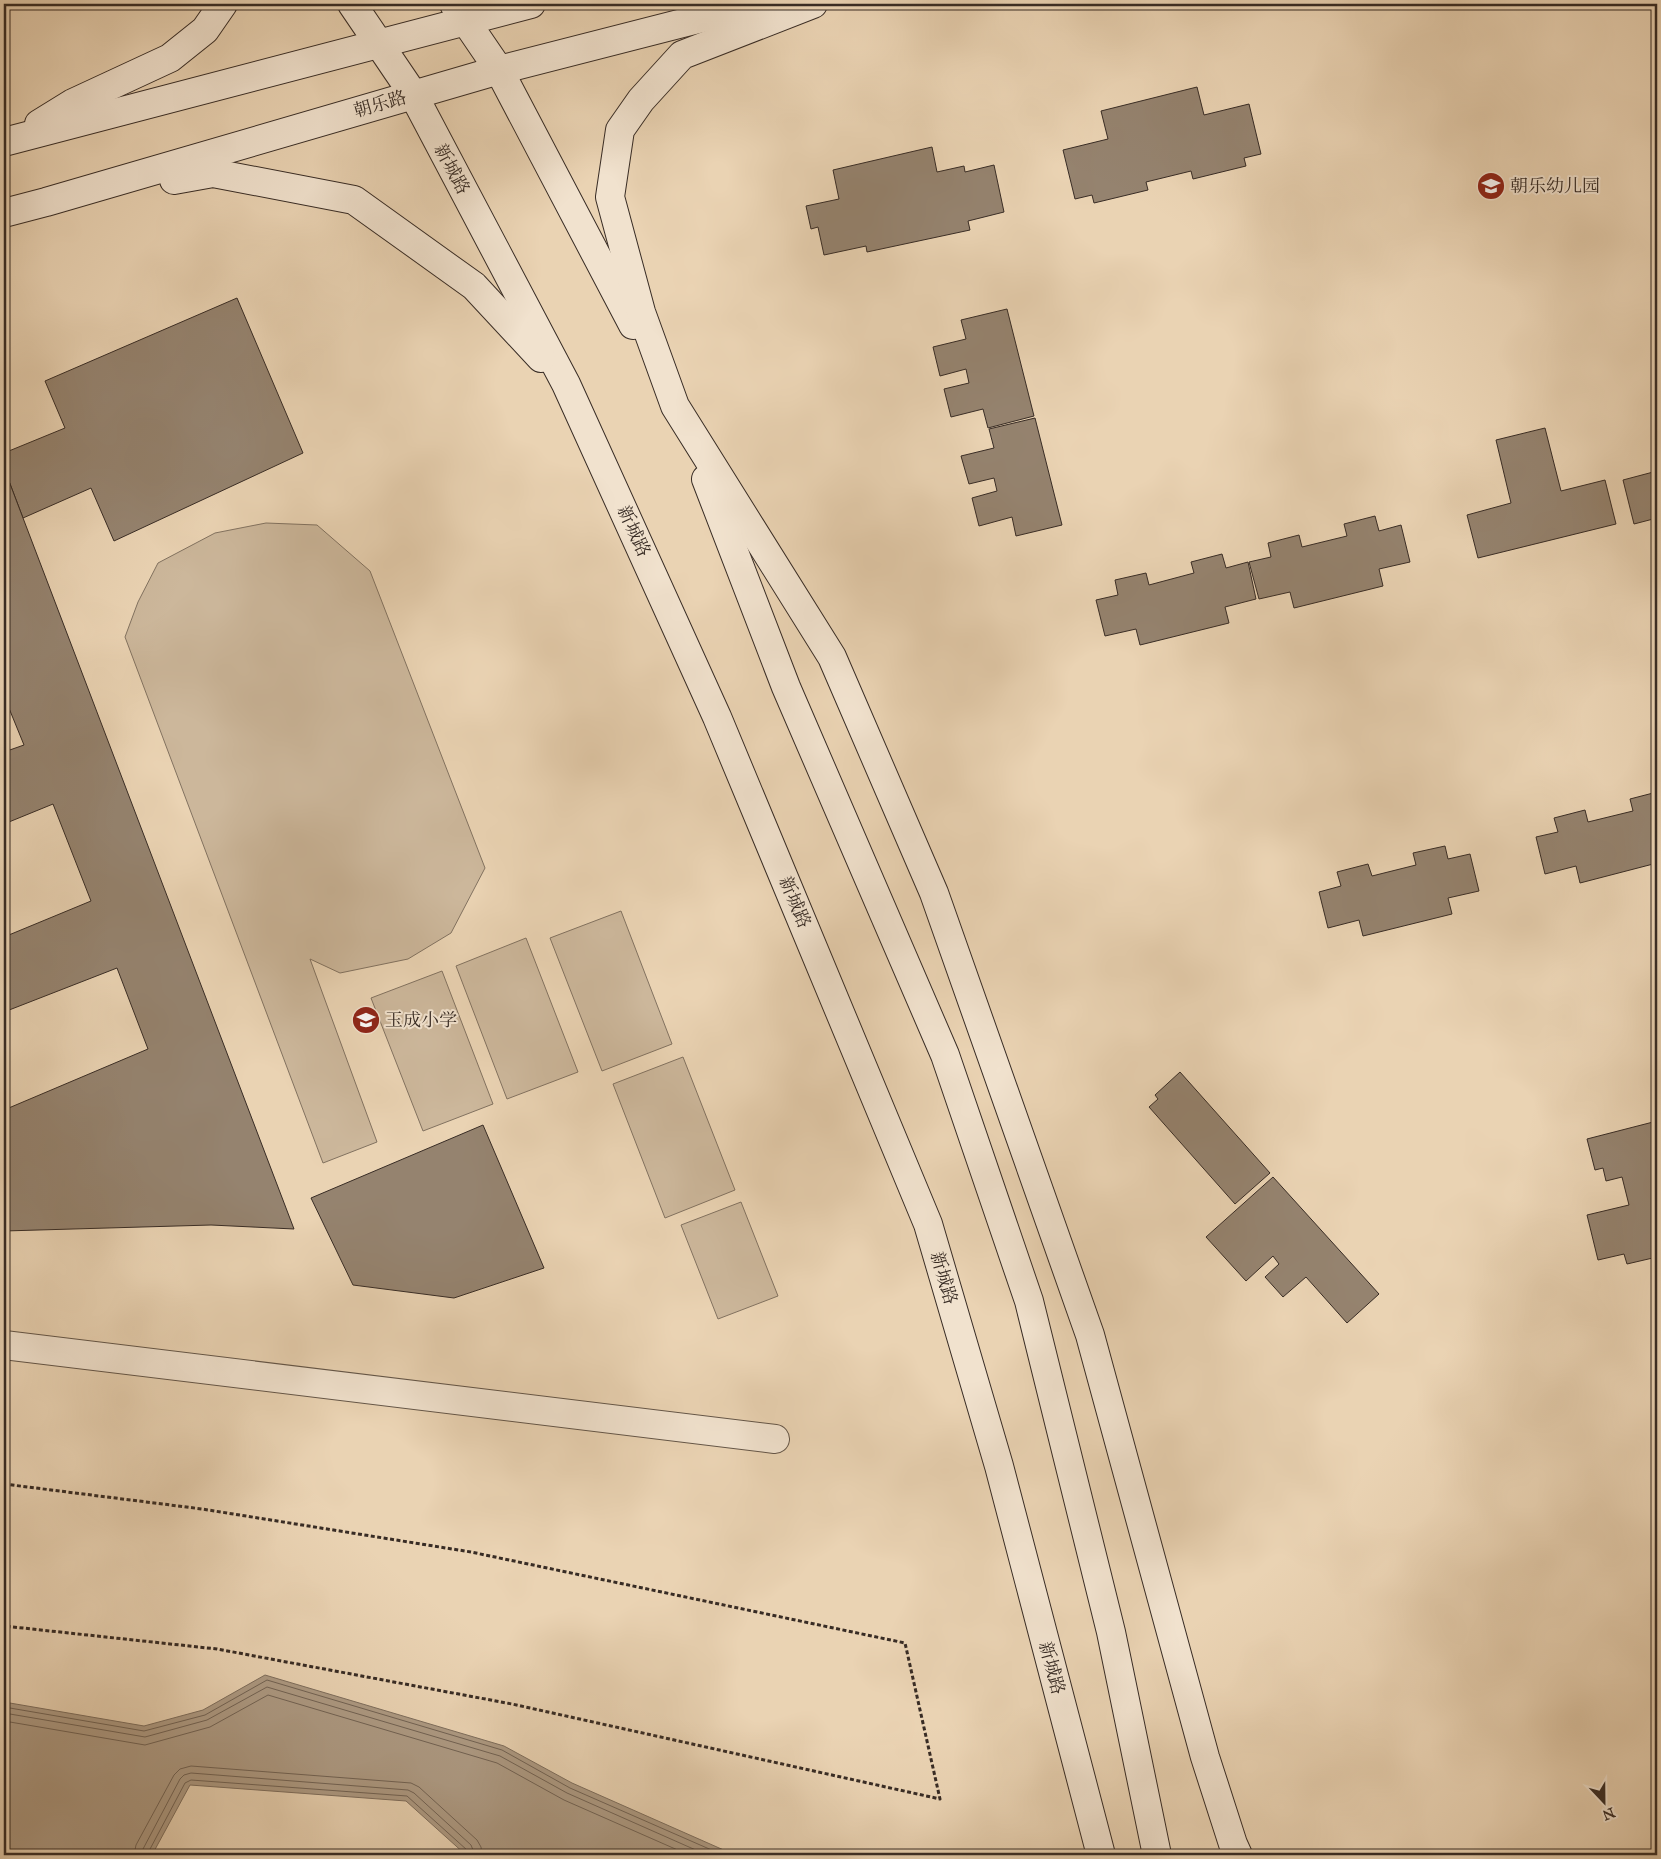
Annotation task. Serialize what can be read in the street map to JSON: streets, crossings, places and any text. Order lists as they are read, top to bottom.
{
  "streets": {
    "street": ["朝乐路", "新城路"]
  },
  "crossings": [
    ["朝乐路", "新城路"]
  ],
  "places": {
    "school or university": ["朝乐幼儿园", "玉成小学"]
  },
  "north": "bottom"
}
